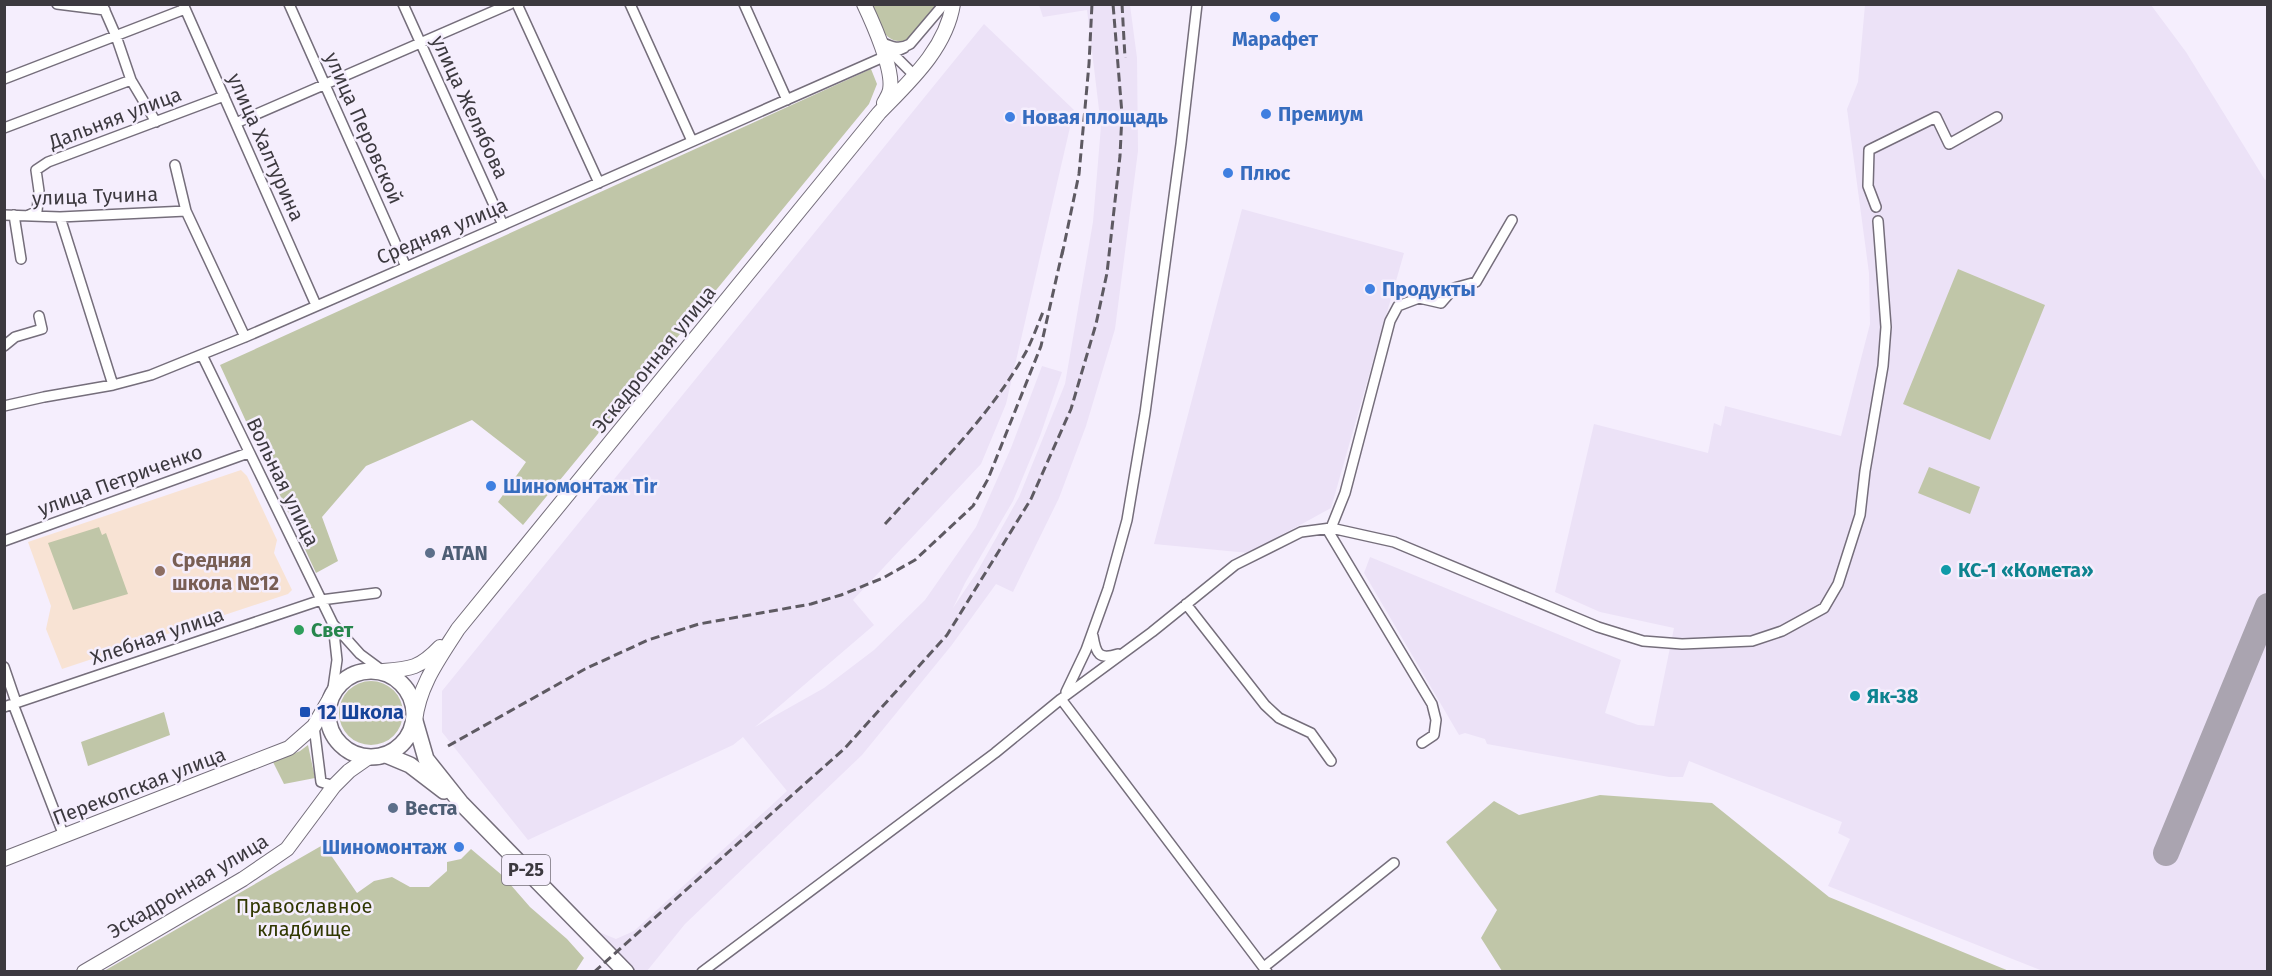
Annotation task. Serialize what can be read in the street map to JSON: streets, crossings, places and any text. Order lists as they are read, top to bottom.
{
  "streets": {
    "main road": ["Эскадронная улица", "Перекопская улица", "Р-25"],
    "street": [
      "улица Желябова",
      "Дальняя улица",
      "улица Перовской",
      "улица Халтурина",
      "улица Тучина",
      "Средняя улица",
      "улица Петриченко",
      "Вольная улица",
      "Хлебная улица"
    ]
  },
  "crossings": [
    ["улица Желябова", "Средняя улица"],
    ["Дальняя улица", "улица Халтурина"],
    ["Дальняя улица", "улица Тучина"],
    ["улица Перовской", "Средняя улица"],
    ["улица Халтурина", "Средняя улица"],
    ["Средняя улица", "Вольная улица"],
    ["улица Петриченко", "Вольная улица"],
    ["Вольная улица", "Хлебная улица"]
  ],
  "parks": ["Православное кладбище"],
  "places": {
    "other": [
      "Марафет",
      "Премиум",
      "Новая площадь",
      "Плюс",
      "Продукты",
      "Шиномонтаж Tir",
      "ATAN",
      "КС-1 «Комета»",
      "Средняя школа №12",
      "Свет",
      "Як-38",
      "Веста",
      "Шиномонтаж"
    ],
    "transit": ["12 Школа"]
  }
}
